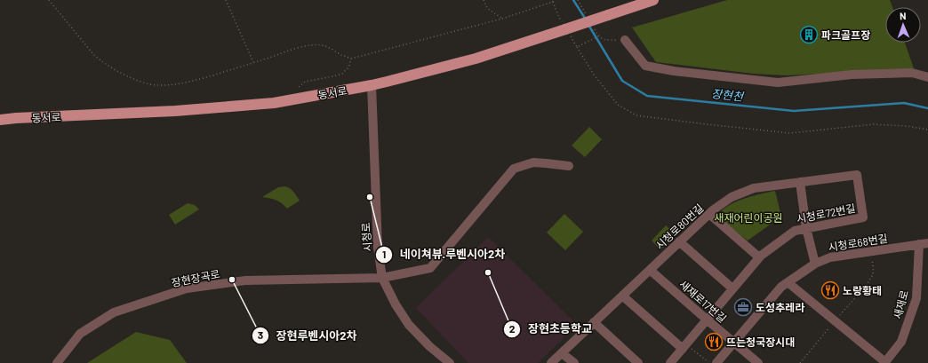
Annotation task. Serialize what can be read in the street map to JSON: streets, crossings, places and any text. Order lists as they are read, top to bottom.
{
  "streets": {
    "main road": ["동서로"],
    "street": [
      "시청로72번길",
      "시청로80번길",
      "시청로",
      "시청로68번길",
      "장현장곡로",
      "새재로17번길",
      "새재로"
    ]
  },
  "crossings": [
    ["동서로", "시청로"],
    ["시청로72번길", "시청로80번길"],
    ["시청로72번길", "새재로17번길"],
    ["시청로80번길", "새재로17번길"],
    ["시청로", "장현장곡로"],
    ["시청로68번길", "새재로17번길"],
    ["시청로68번길", "새재로"]
  ],
  "water": ["장현천"],
  "parks": ["새재어린이공원"],
  "places": {
    "building": ["파크골프장"],
    "other": ["네이쳐뷰.루벤시아2차", "장현초등학교", "장현루벤시아2차"],
    "restaurant": ["노랑황태", "뜨는청국장시대"],
    "office": ["도성추레라"]
  },
  "north": "top"
}
